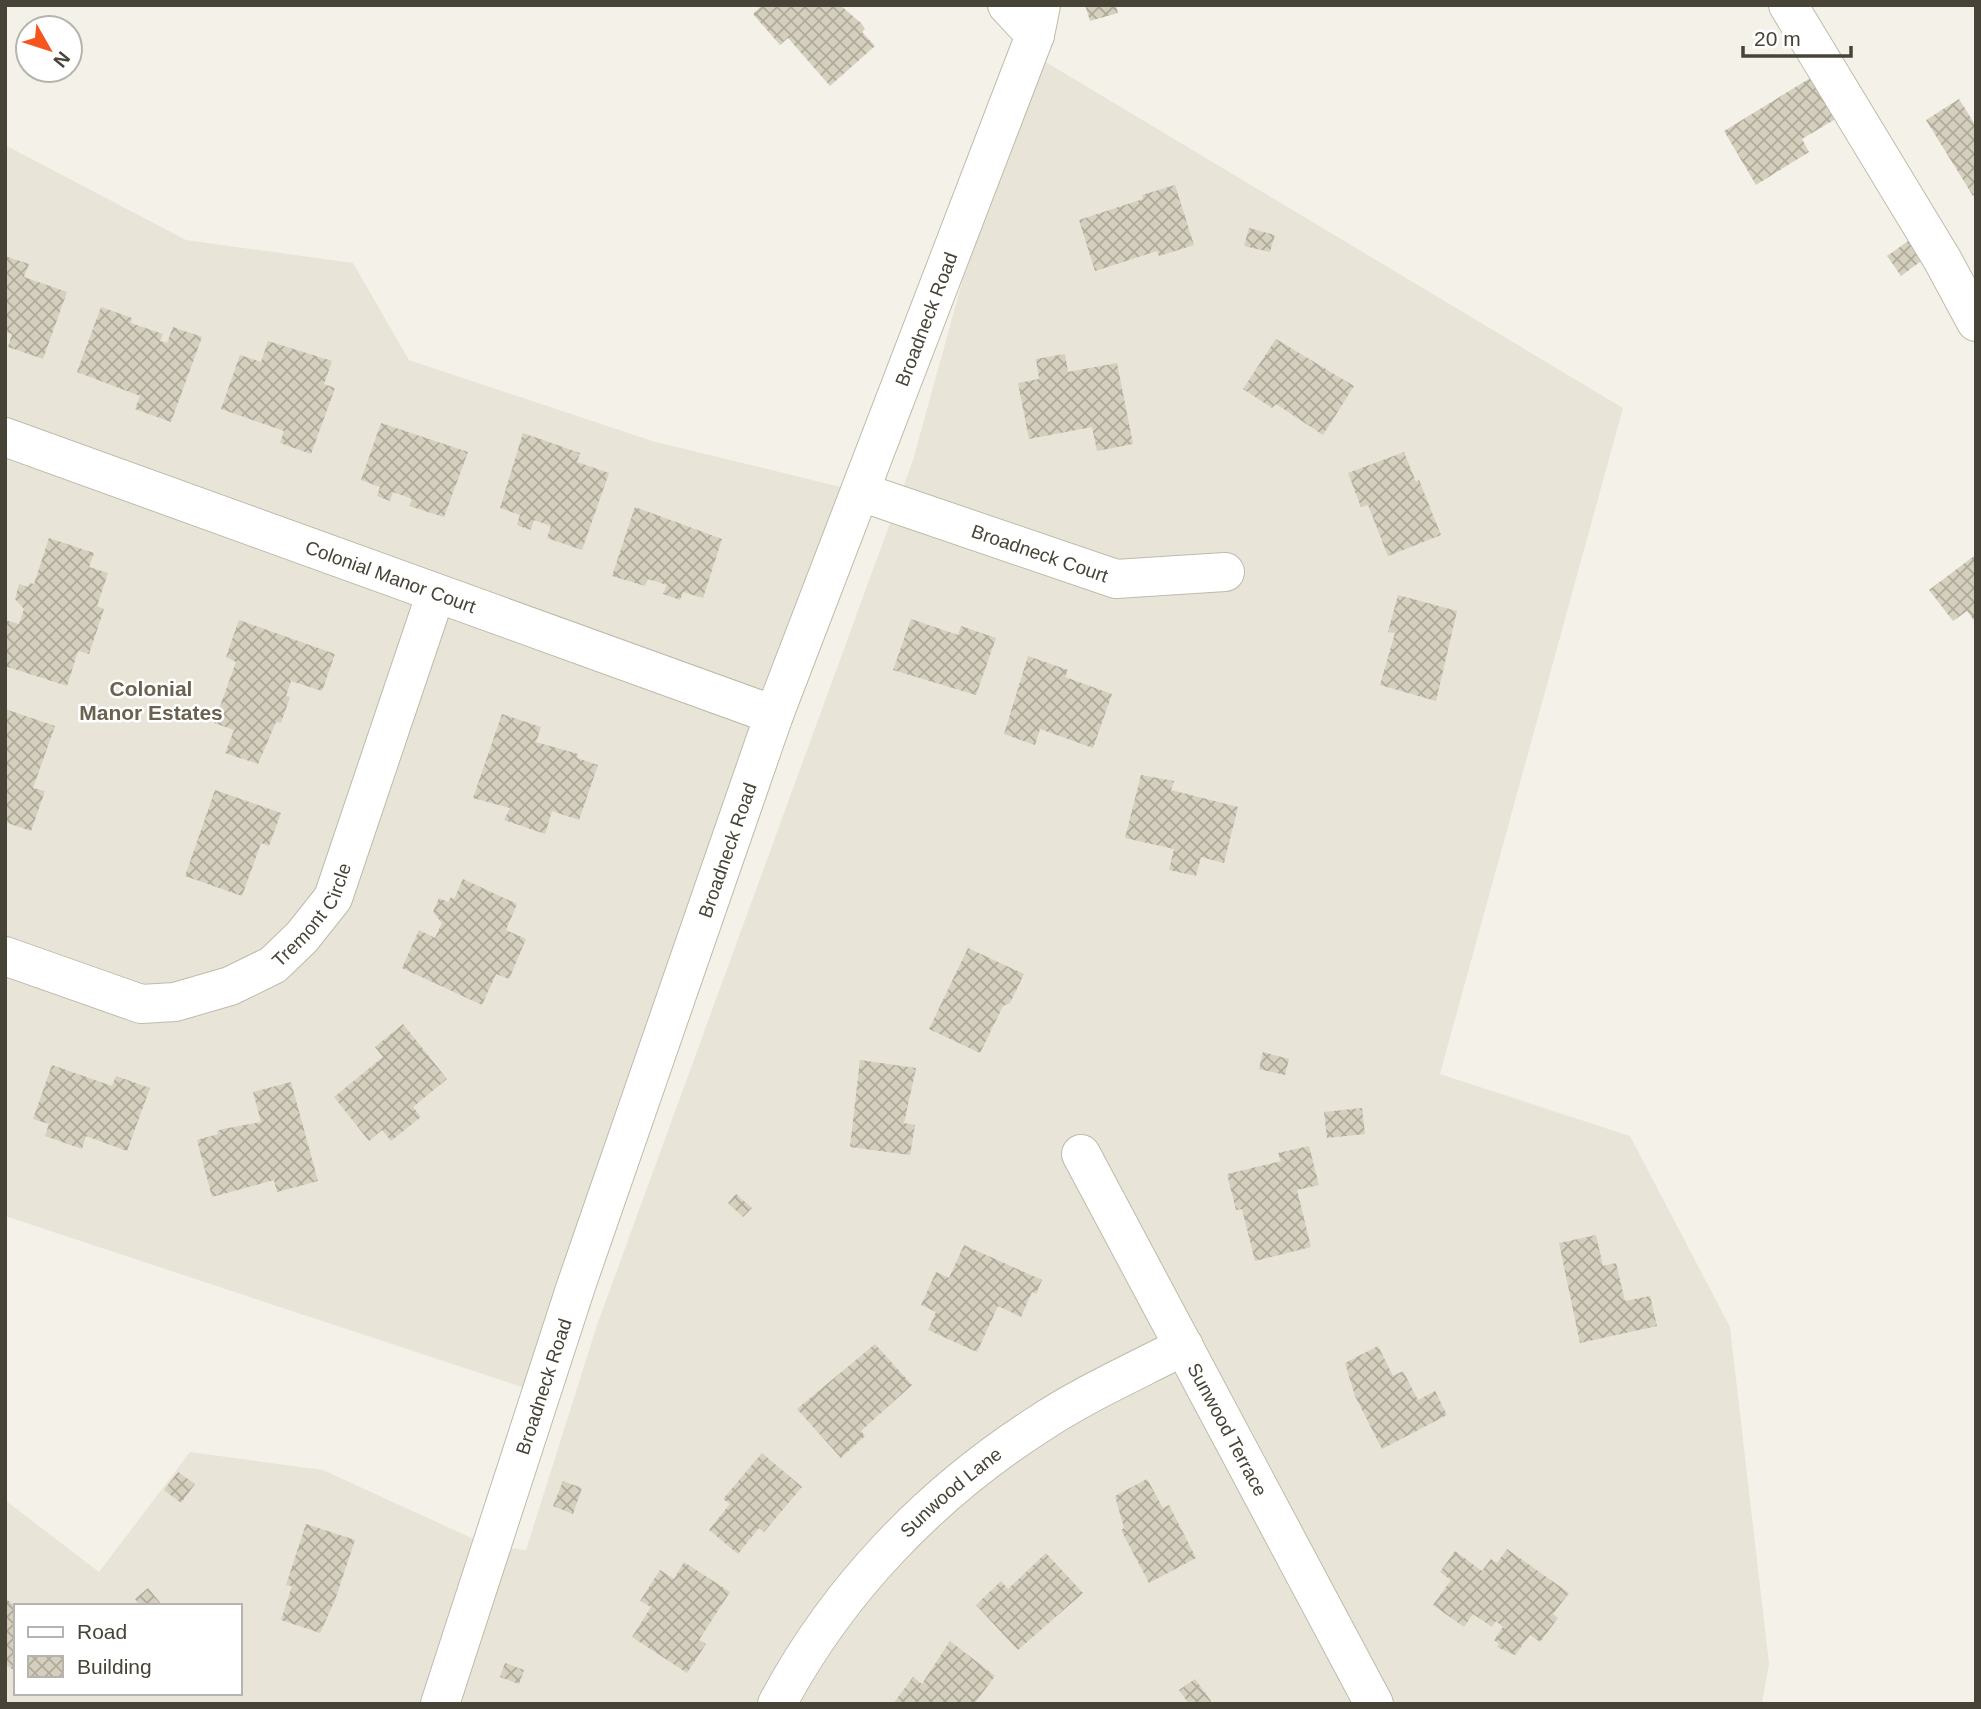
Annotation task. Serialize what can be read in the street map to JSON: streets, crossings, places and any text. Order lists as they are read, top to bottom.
{
  "streets": {
    "street": [
      "Broadneck Road",
      "Broadneck Court",
      "Colonial Manor Court",
      "Tremont Circle",
      "Sunwood Terrace",
      "Sunwood Lane"
    ]
  },
  "crossings": [
    ["Broadneck Road", "Broadneck Court"],
    ["Broadneck Road", "Colonial Manor Court"],
    ["Colonial Manor Court", "Tremont Circle"],
    ["Sunwood Terrace", "Sunwood Lane"]
  ],
  "districts": ["Colonial Manor Estates"],
  "legend": ["Road", "Building"],
  "scale_bar": "20 m",
  "north": "bottom right"
}
